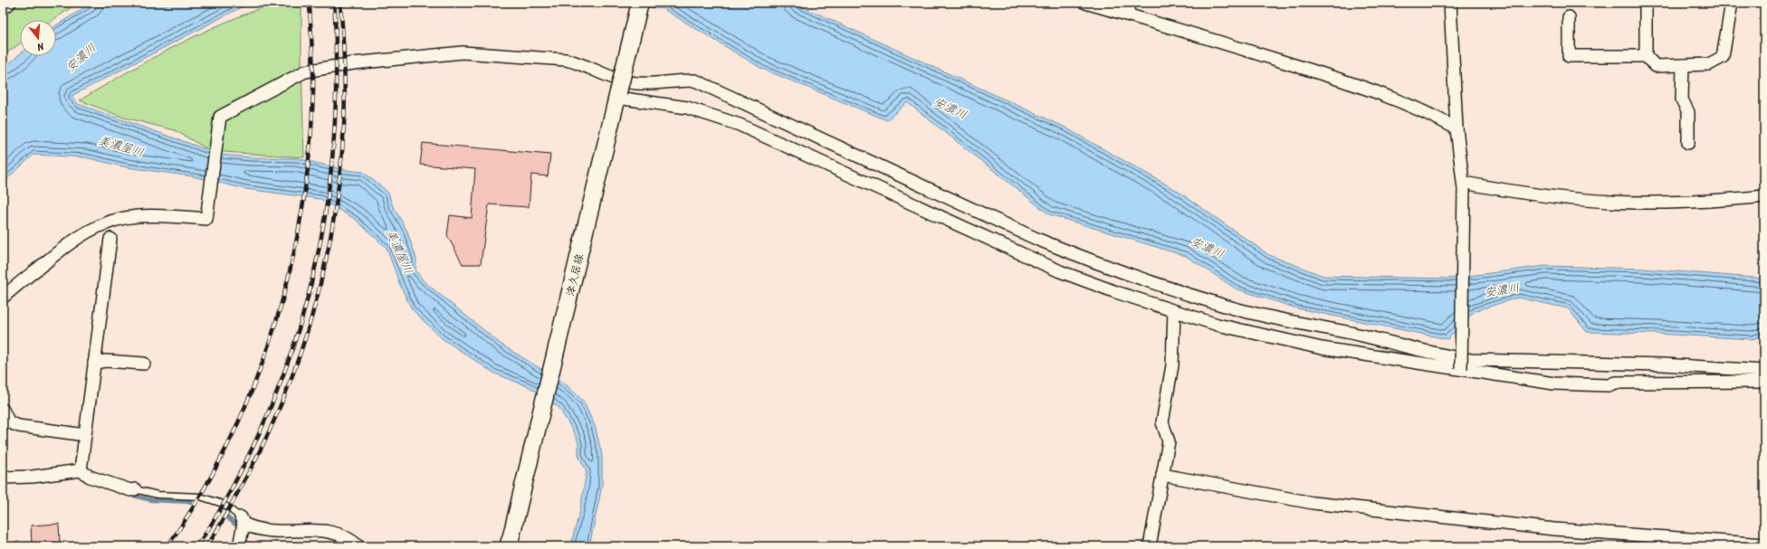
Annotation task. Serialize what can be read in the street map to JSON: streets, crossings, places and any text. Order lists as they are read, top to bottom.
{
  "streets": {
    "main road": ["津久居線"]
  },
  "water": ["安濃川", "美濃屋川"],
  "north": "bottom"
}
